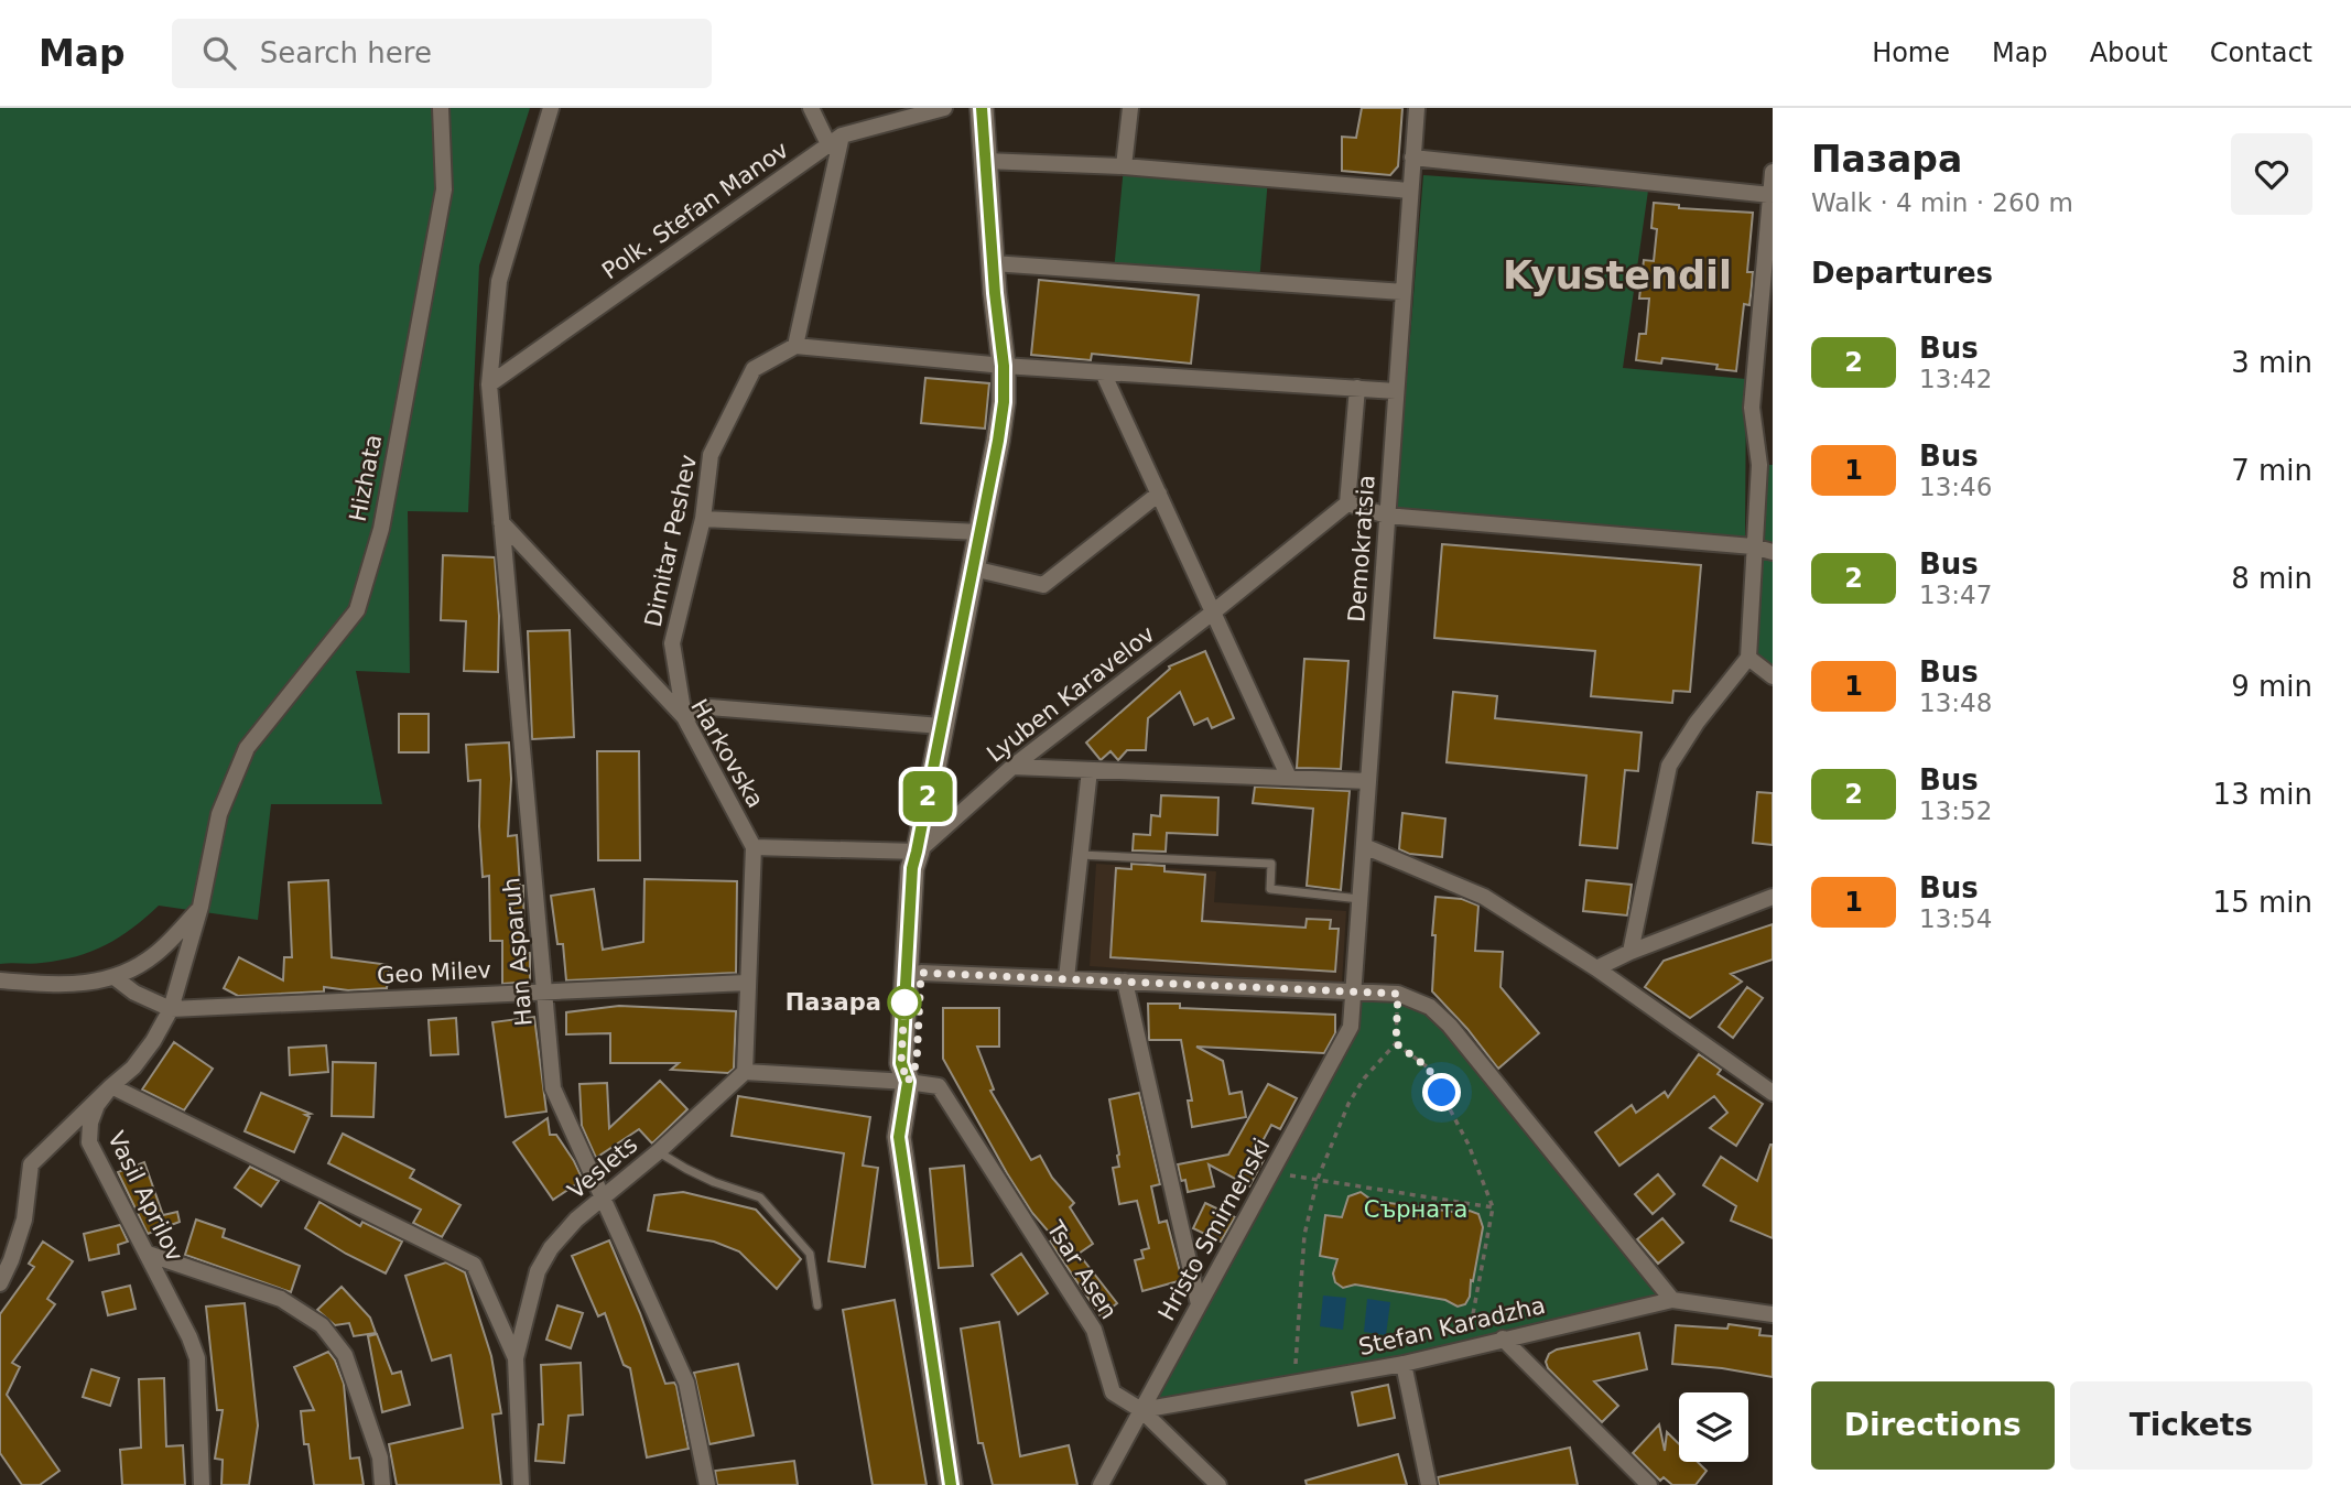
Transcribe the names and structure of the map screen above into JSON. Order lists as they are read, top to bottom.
{
  "streets": {
    "street": [
      "Polk. Stefan Manov",
      "Hizhata",
      "Dimitar Peshev",
      "Demokratsia",
      "Lyuben Karavelov",
      "Harkovska",
      "Han Asparuh",
      "Geo Milev",
      "Veslets",
      "Vasil Aprilov",
      "Hristo Smirnenski",
      "Tsar Asen",
      "Stefan Karadzha"
    ]
  },
  "crossings": [
    ["Polk. Stefan Manov", "Han Asparuh"],
    ["Hizhata", "Vasil Aprilov"],
    ["Dimitar Peshev", "Harkovska"],
    ["Demokratsia", "Hristo Smirnenski"],
    ["Harkovska", "Han Asparuh"],
    ["Han Asparuh", "Geo Milev"],
    ["Han Asparuh", "Veslets"],
    ["Geo Milev", "Vasil Aprilov"],
    ["Hristo Smirnenski", "Tsar Asen"],
    ["Hristo Smirnenski", "Stefan Karadzha"],
    ["Tsar Asen", "Stefan Karadzha"]
  ],
  "districts": ["Kyustendil"],
  "parks": ["Сърната"],
  "places": ["Пазара"],
  "lines": ["bus line 2"],
  "page": {
    "header": "Map",
    "search": "Search here",
    "nav": [
      "Home",
      "Map",
      "About",
      "Contact"
    ],
    "on_map": "2",
    "heading": [
      ["Пазара", "Walk · 4 min · 260 m"],
      "Departures"
    ],
    "list": [
      {
        "mark": "2",
        "name": "Bus",
        "note": "13:42",
        "value": "3 min"
      },
      {
        "mark": "1",
        "name": "Bus",
        "note": "13:46",
        "value": "7 min"
      },
      {
        "mark": "2",
        "name": "Bus",
        "note": "13:47",
        "value": "8 min"
      },
      {
        "mark": "1",
        "name": "Bus",
        "note": "13:48",
        "value": "9 min"
      },
      {
        "mark": "2",
        "name": "Bus",
        "note": "13:52",
        "value": "13 min"
      },
      {
        "mark": "1",
        "name": "Bus",
        "note": "13:54",
        "value": "15 min"
      }
    ],
    "buttons": ["Directions", "Tickets"]
  }
}
